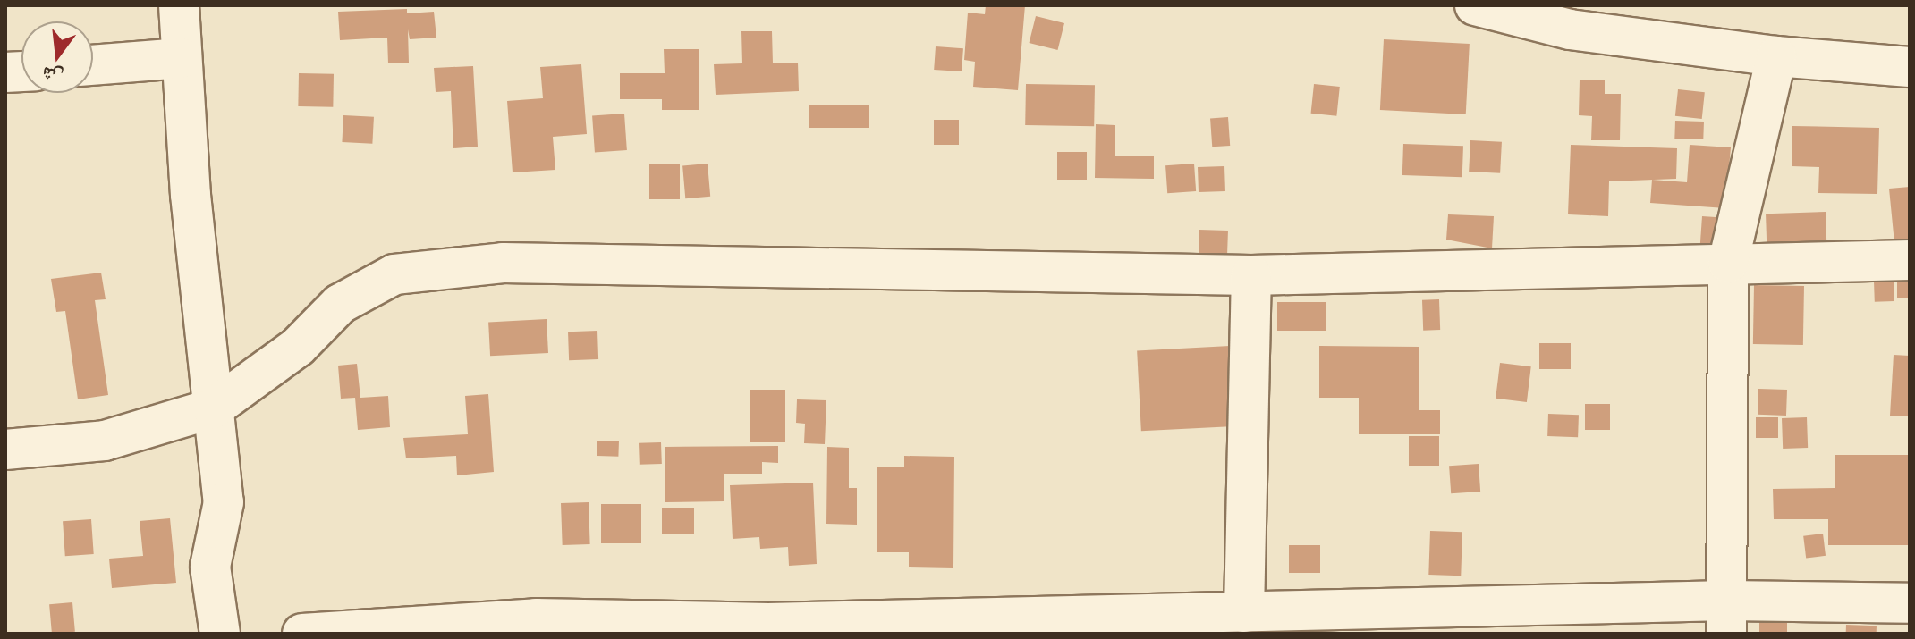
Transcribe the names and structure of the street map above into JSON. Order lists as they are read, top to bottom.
{
  "north": "bottom"
}
